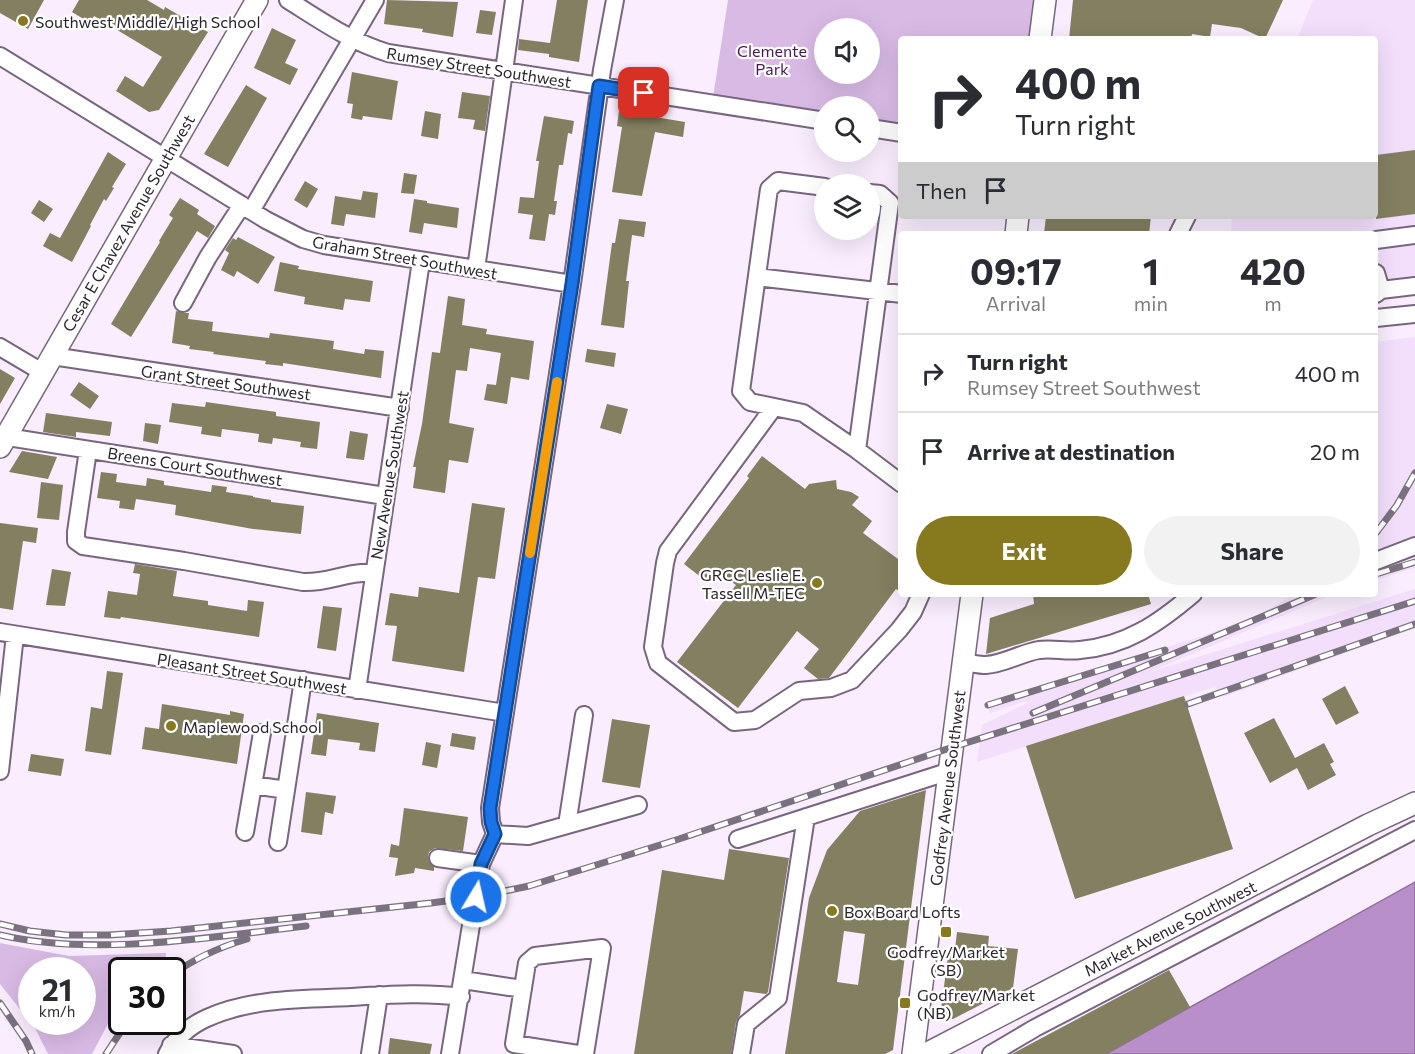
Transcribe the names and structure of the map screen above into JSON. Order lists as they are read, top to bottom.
{
  "streets": {
    "main road": ["Cesar E Chavez Avenue Southwest", "Godfrey Avenue Southwest", "Market Avenue Southwest"],
    "street": [
      "Rumsey Street Southwest",
      "Graham Street Southwest",
      "Grant Street Southwest",
      "Breens Court Southwest",
      "New Avenue Southwest",
      "Pleasant Street Southwest"
    ]
  },
  "crossings": [
    ["Cesar E Chavez Avenue Southwest", "Graham Street Southwest"],
    ["Cesar E Chavez Avenue Southwest", "Grant Street Southwest"],
    ["Cesar E Chavez Avenue Southwest", "Breens Court Southwest"],
    ["Graham Street Southwest", "New Avenue Southwest"],
    ["Grant Street Southwest", "New Avenue Southwest"],
    ["Breens Court Southwest", "New Avenue Southwest"],
    ["New Avenue Southwest", "Pleasant Street Southwest"]
  ],
  "parks": ["Clemente Park"],
  "places": {
    "other": [
      "Southwest Middle/High School",
      "GRCC Leslie E. Tassell M-TEC",
      "Maplewood School",
      "Box Board Lofts"
    ],
    "transit": ["Godfrey/Market (SB)", "Godfrey/Market (NB)"]
  },
  "page": {
    "turn": ["400 m", "Turn right"],
    "then": "Then",
    "eta": [
      "09:17",
      "Arrival",
      "1",
      "min",
      "420",
      "m"
    ],
    "list": [
      {
        "name": "Turn right",
        "note": "Rumsey Street Southwest",
        "value": "400 m"
      },
      {
        "name": "Arrive at destination",
        "value": "20 m"
      }
    ],
    "buttons": ["Exit", "Share"],
    "speed": "21 km/h",
    "limit": "30"
  }
}
